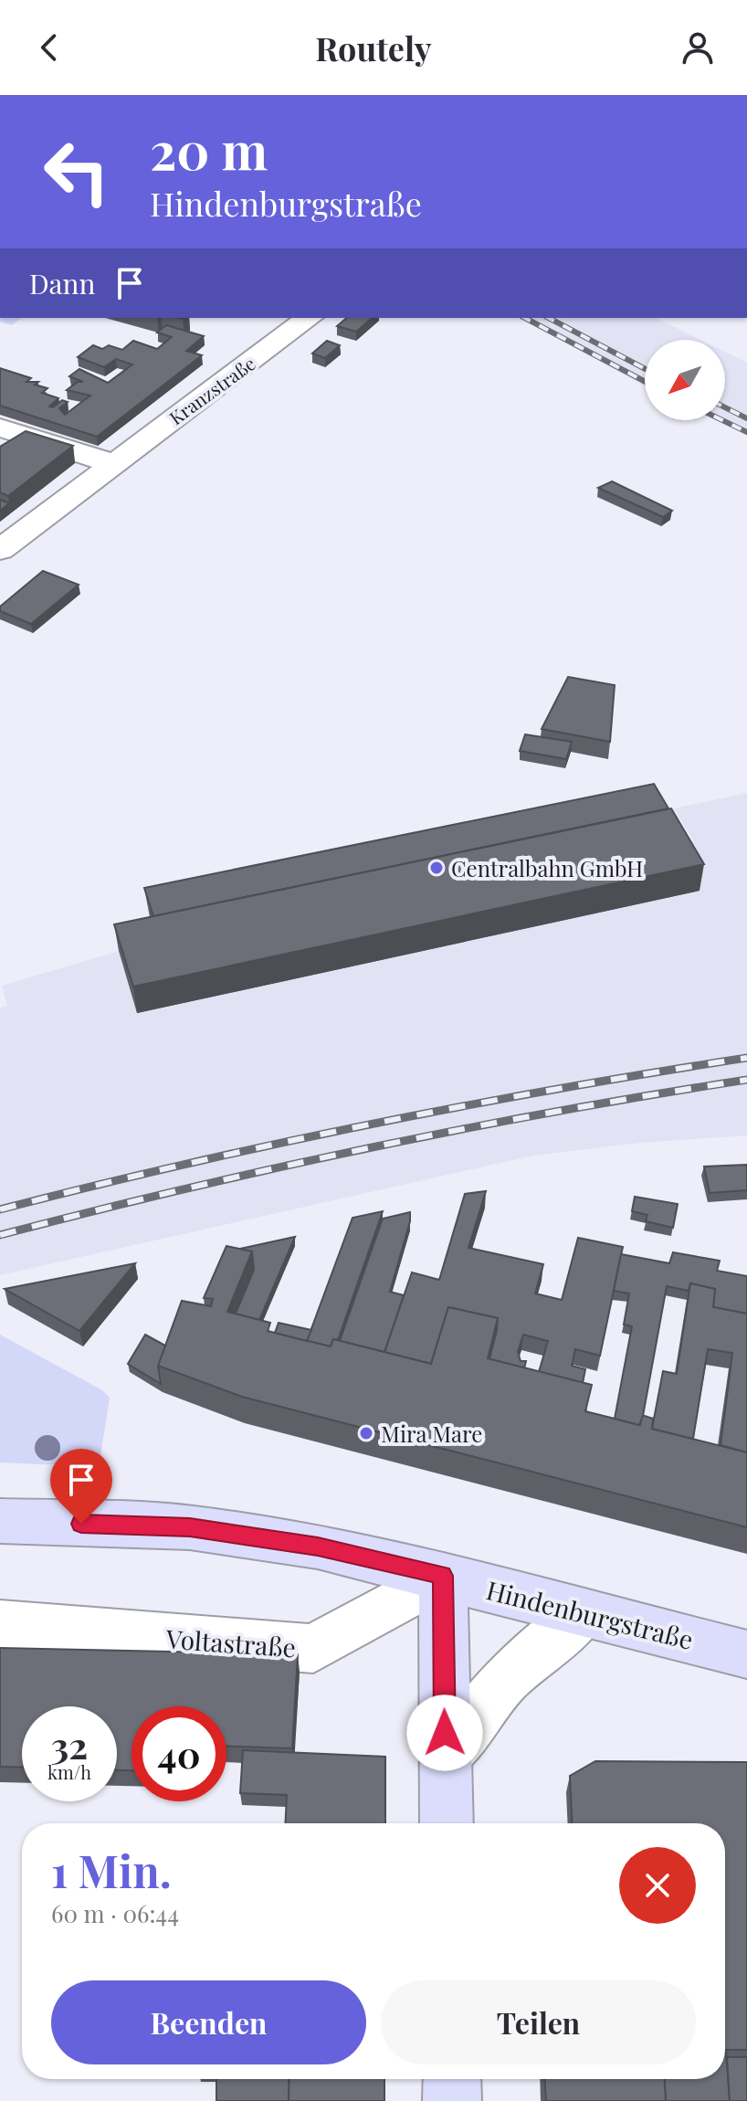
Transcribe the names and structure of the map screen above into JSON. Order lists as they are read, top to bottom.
{
  "streets": {
    "main road": ["Hindenburgstraße"],
    "street": ["Kranzstraße", "Voltastraße"]
  },
  "crossings": [
    ["Hindenburgstraße", "Voltastraße"]
  ],
  "places": ["Centralbahn GmbH", "Mira Mare"],
  "north": "bottom left",
  "page": {
    "header": "Routely",
    "turn": ["20 m", "Hindenburgstraße"],
    "then": "Dann",
    "speed": "32 km/h",
    "limit": "40",
    "heading": ["1 Min.", "60 m · 06:44"],
    "buttons": ["Beenden", "Teilen"]
  }
}
